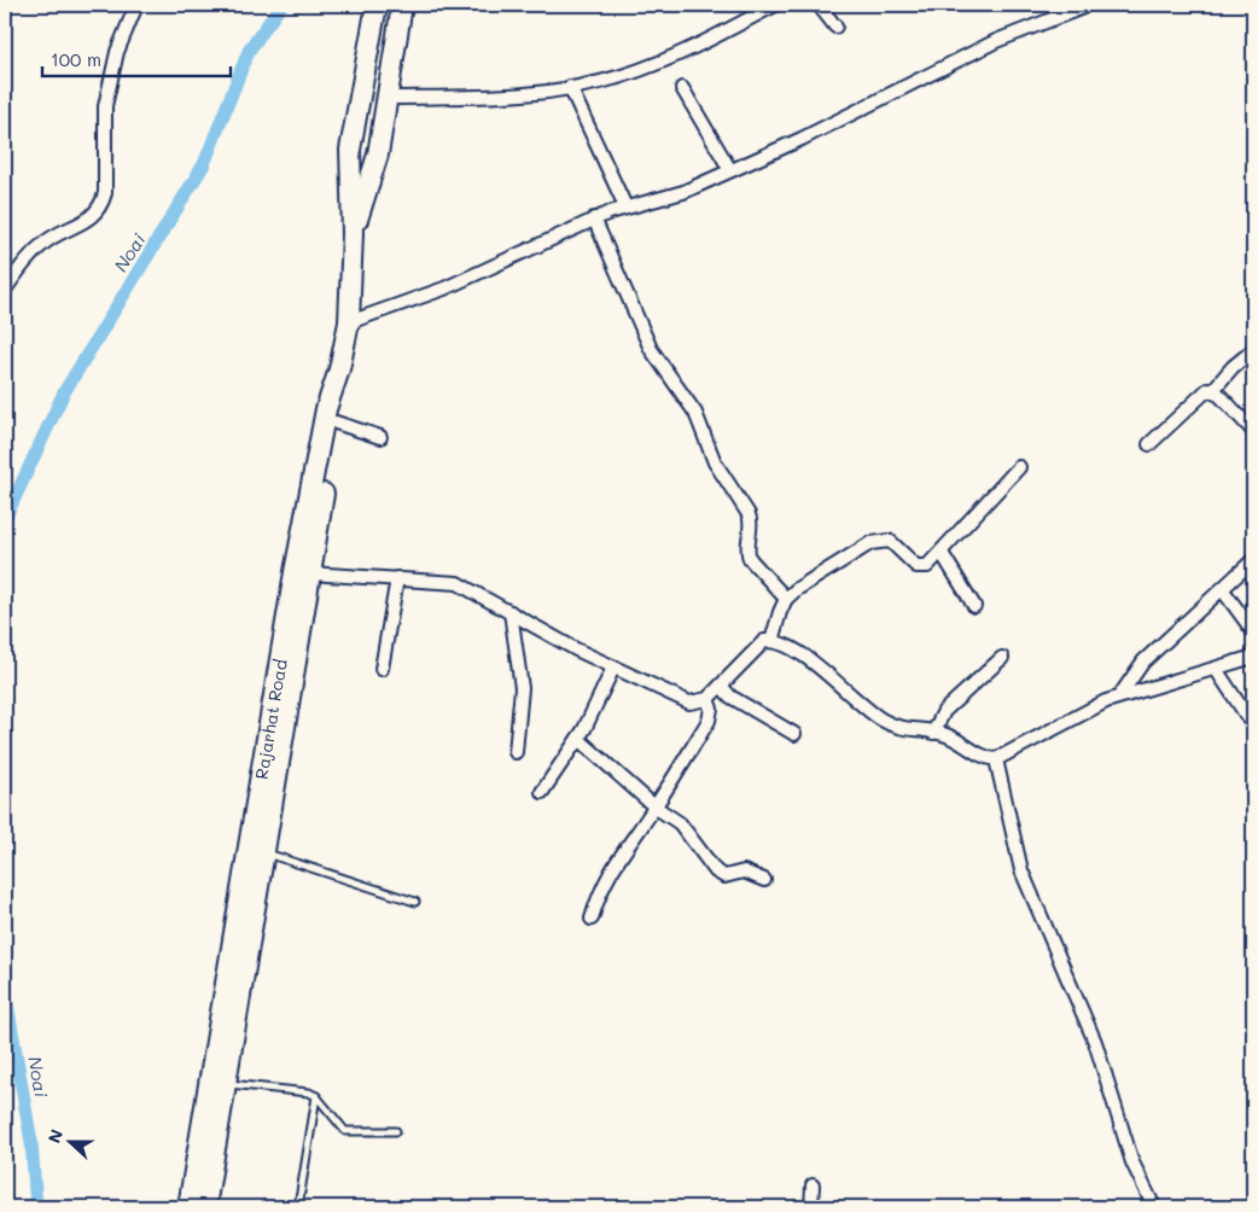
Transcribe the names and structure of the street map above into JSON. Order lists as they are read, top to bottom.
{
  "streets": {
    "main road": ["Rajarhat Road"]
  },
  "water": ["Noai"],
  "scale_bar": "100 m",
  "north": "left"
}
